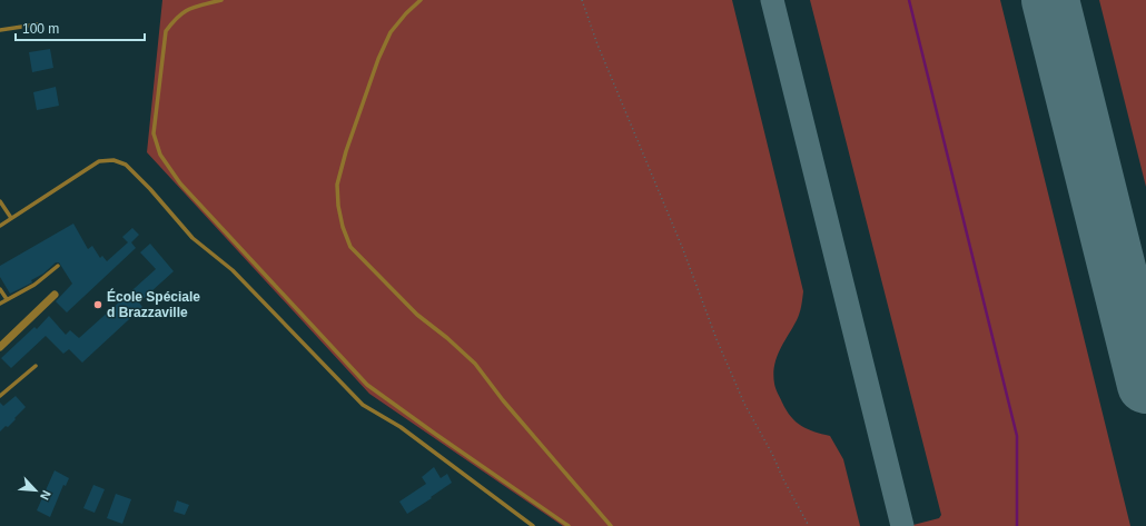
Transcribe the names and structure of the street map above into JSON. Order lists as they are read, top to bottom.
{
  "places": ["École Spéciale d Brazzaville"],
  "scale_bar": "100 m",
  "north": "bottom right"
}
